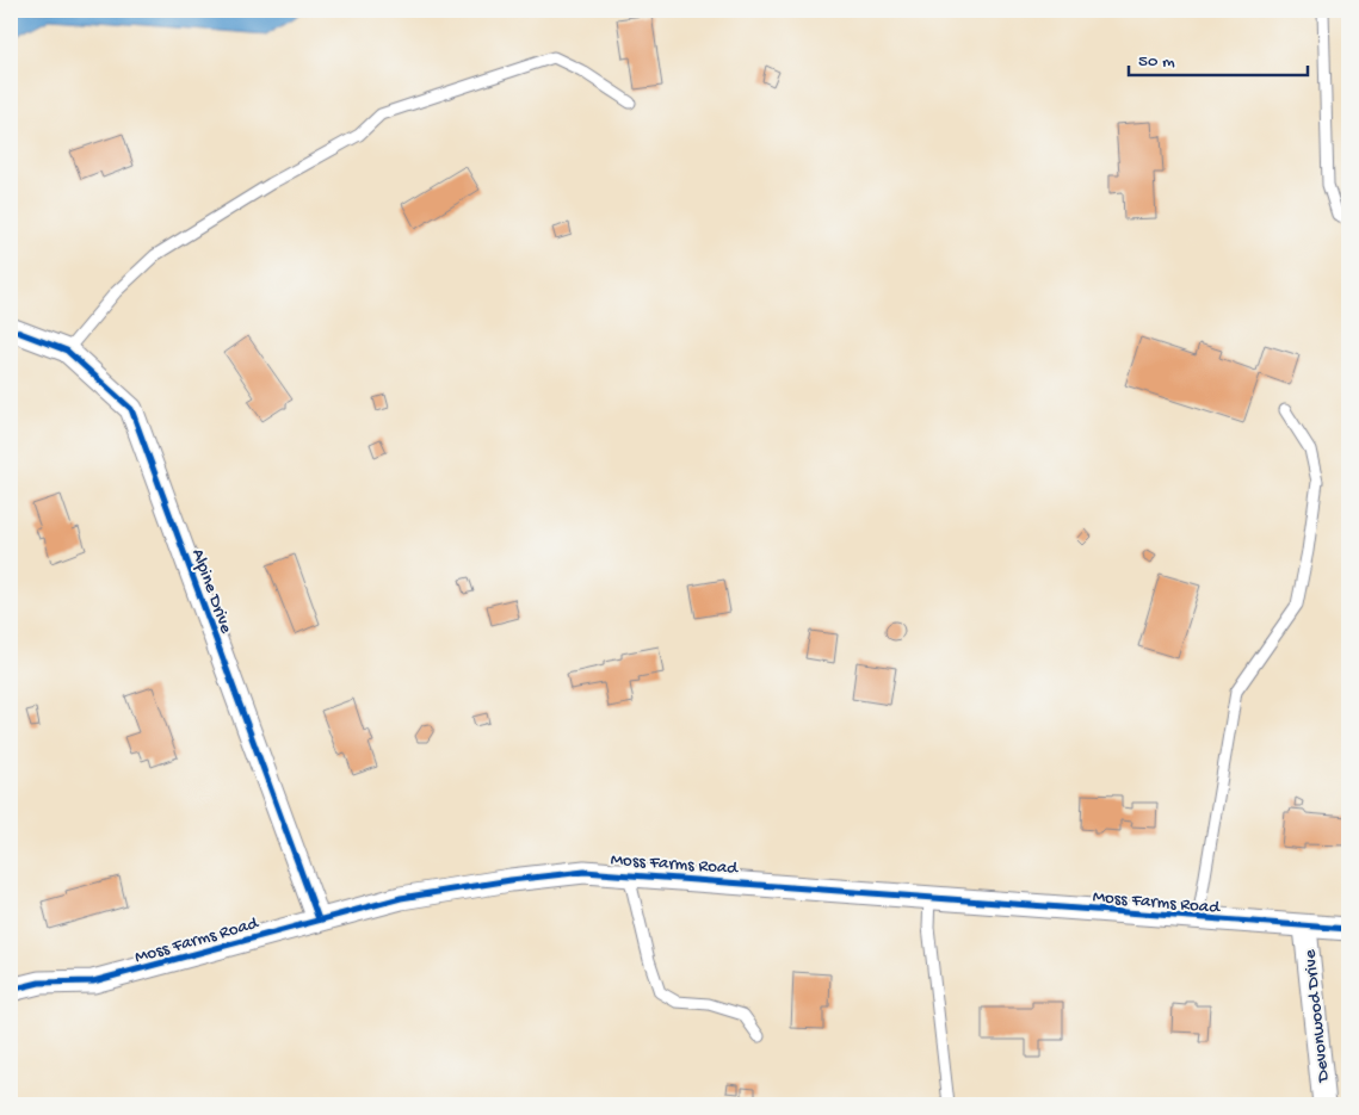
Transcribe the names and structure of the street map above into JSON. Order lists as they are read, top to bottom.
{
  "streets": {
    "street": ["Alpine Drive", "Moss Farms Road", "Devonwood Drive"]
  },
  "crossings": [
    ["Alpine Drive", "Moss Farms Road"],
    ["Moss Farms Road", "Devonwood Drive"]
  ],
  "scale_bar": "50 m"
}
